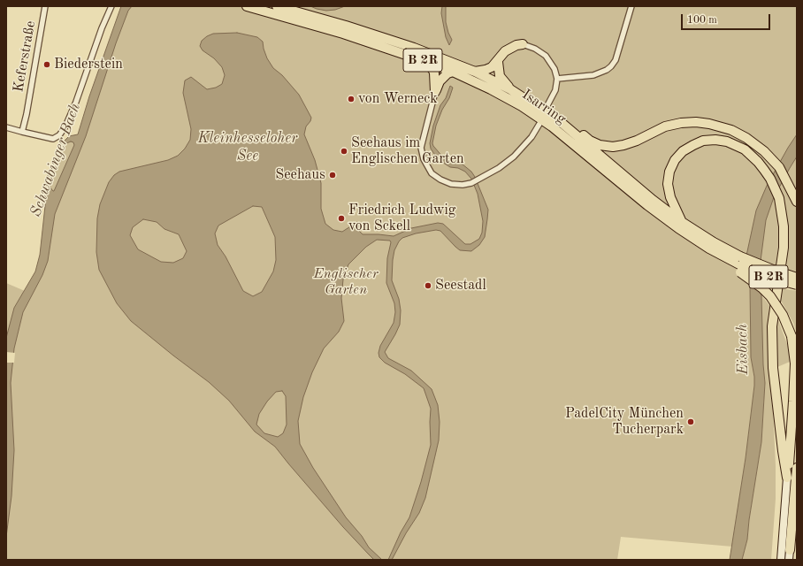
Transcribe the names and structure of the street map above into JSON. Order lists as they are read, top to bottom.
{
  "streets": {
    "highway": ["B 2R", "Isarring"],
    "street": ["Keferstraße"]
  },
  "water": ["Kleinhesseloher See", "Schwabinger Bach", "Eisbach"],
  "parks": ["Englischer Garten"],
  "places": [
    "Biederstein",
    "von Werneck",
    "Seehaus im Englischen Garten",
    "Seehaus",
    "Friedrich Ludwig von Sckell",
    "Seestadl",
    "PadelCity München Tucherpark"
  ],
  "scale_bar": "100 m"
}
